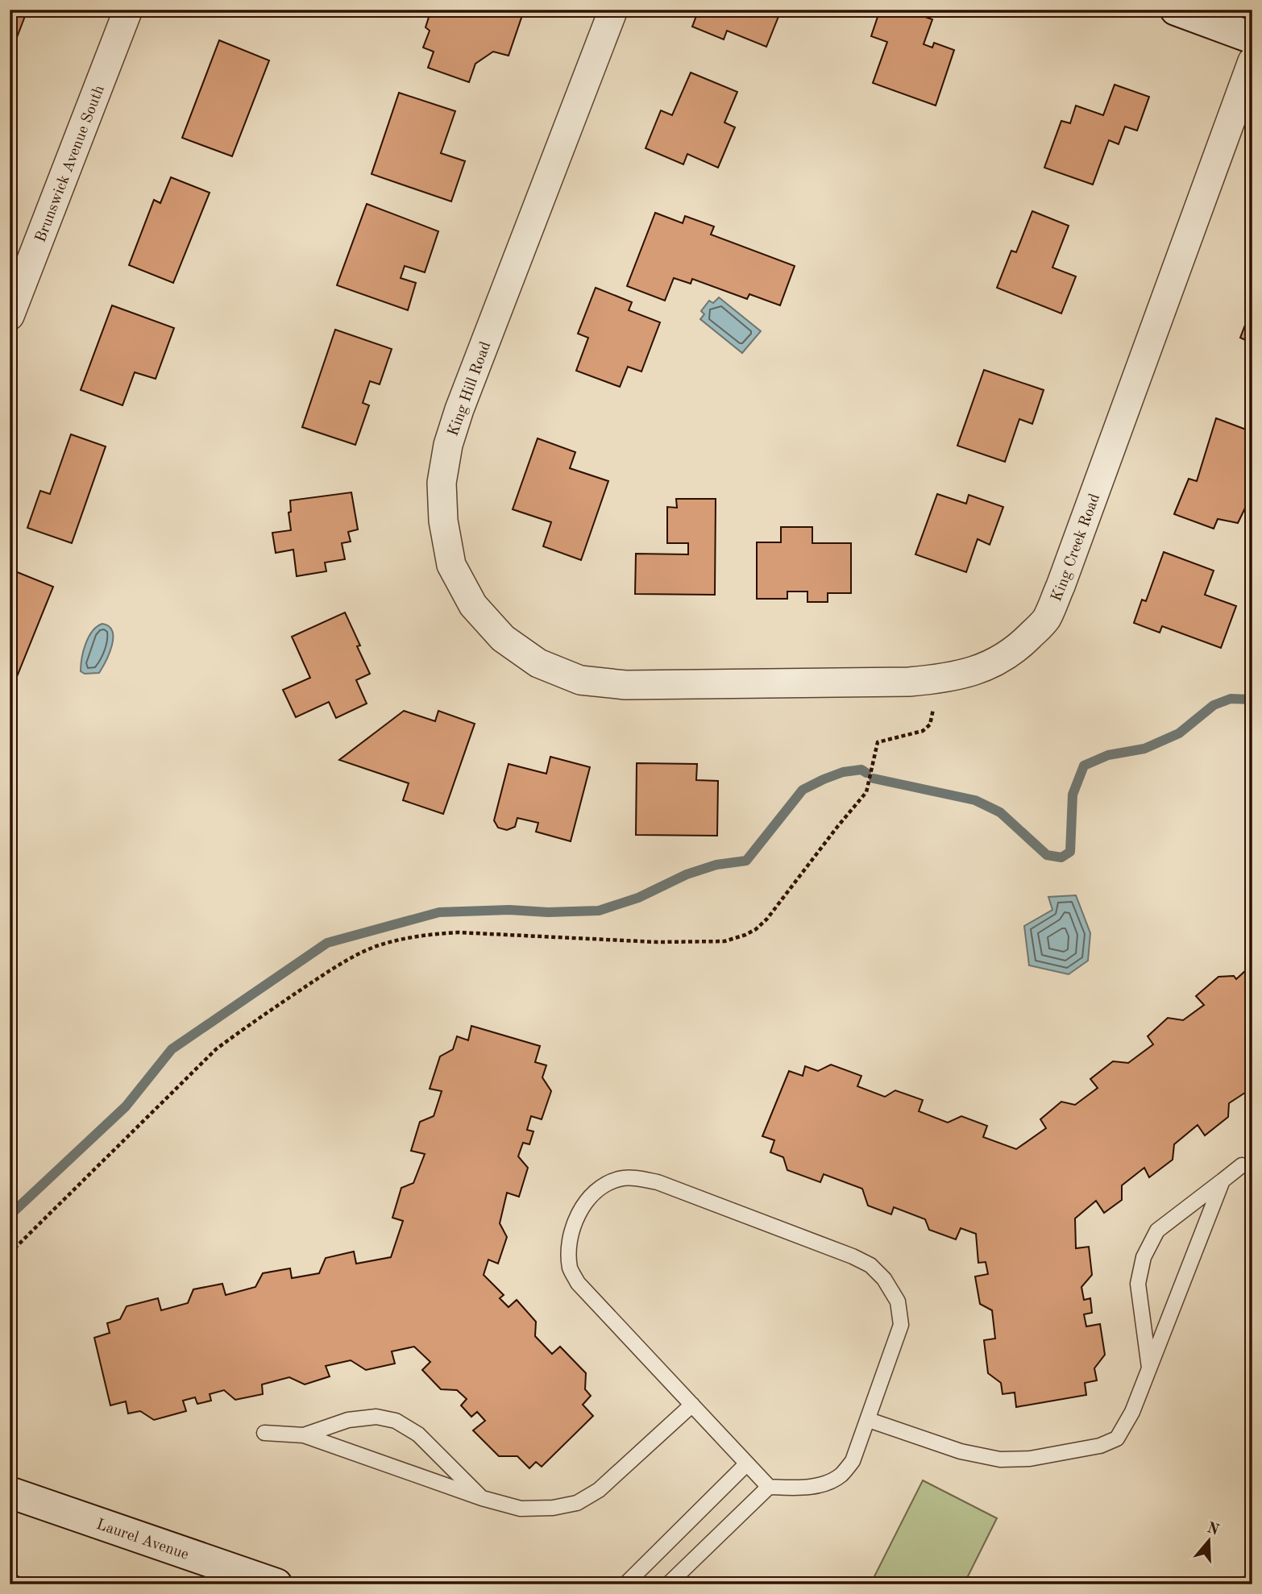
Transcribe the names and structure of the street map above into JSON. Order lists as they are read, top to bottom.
{
  "streets": {
    "street": [
      "Brunswick Avenue South",
      "King Hill Road",
      "King Creek Road",
      "Laurel Avenue"
    ]
  },
  "crossings": [
    ["King Hill Road", "King Creek Road"]
  ],
  "north": "top"
}
